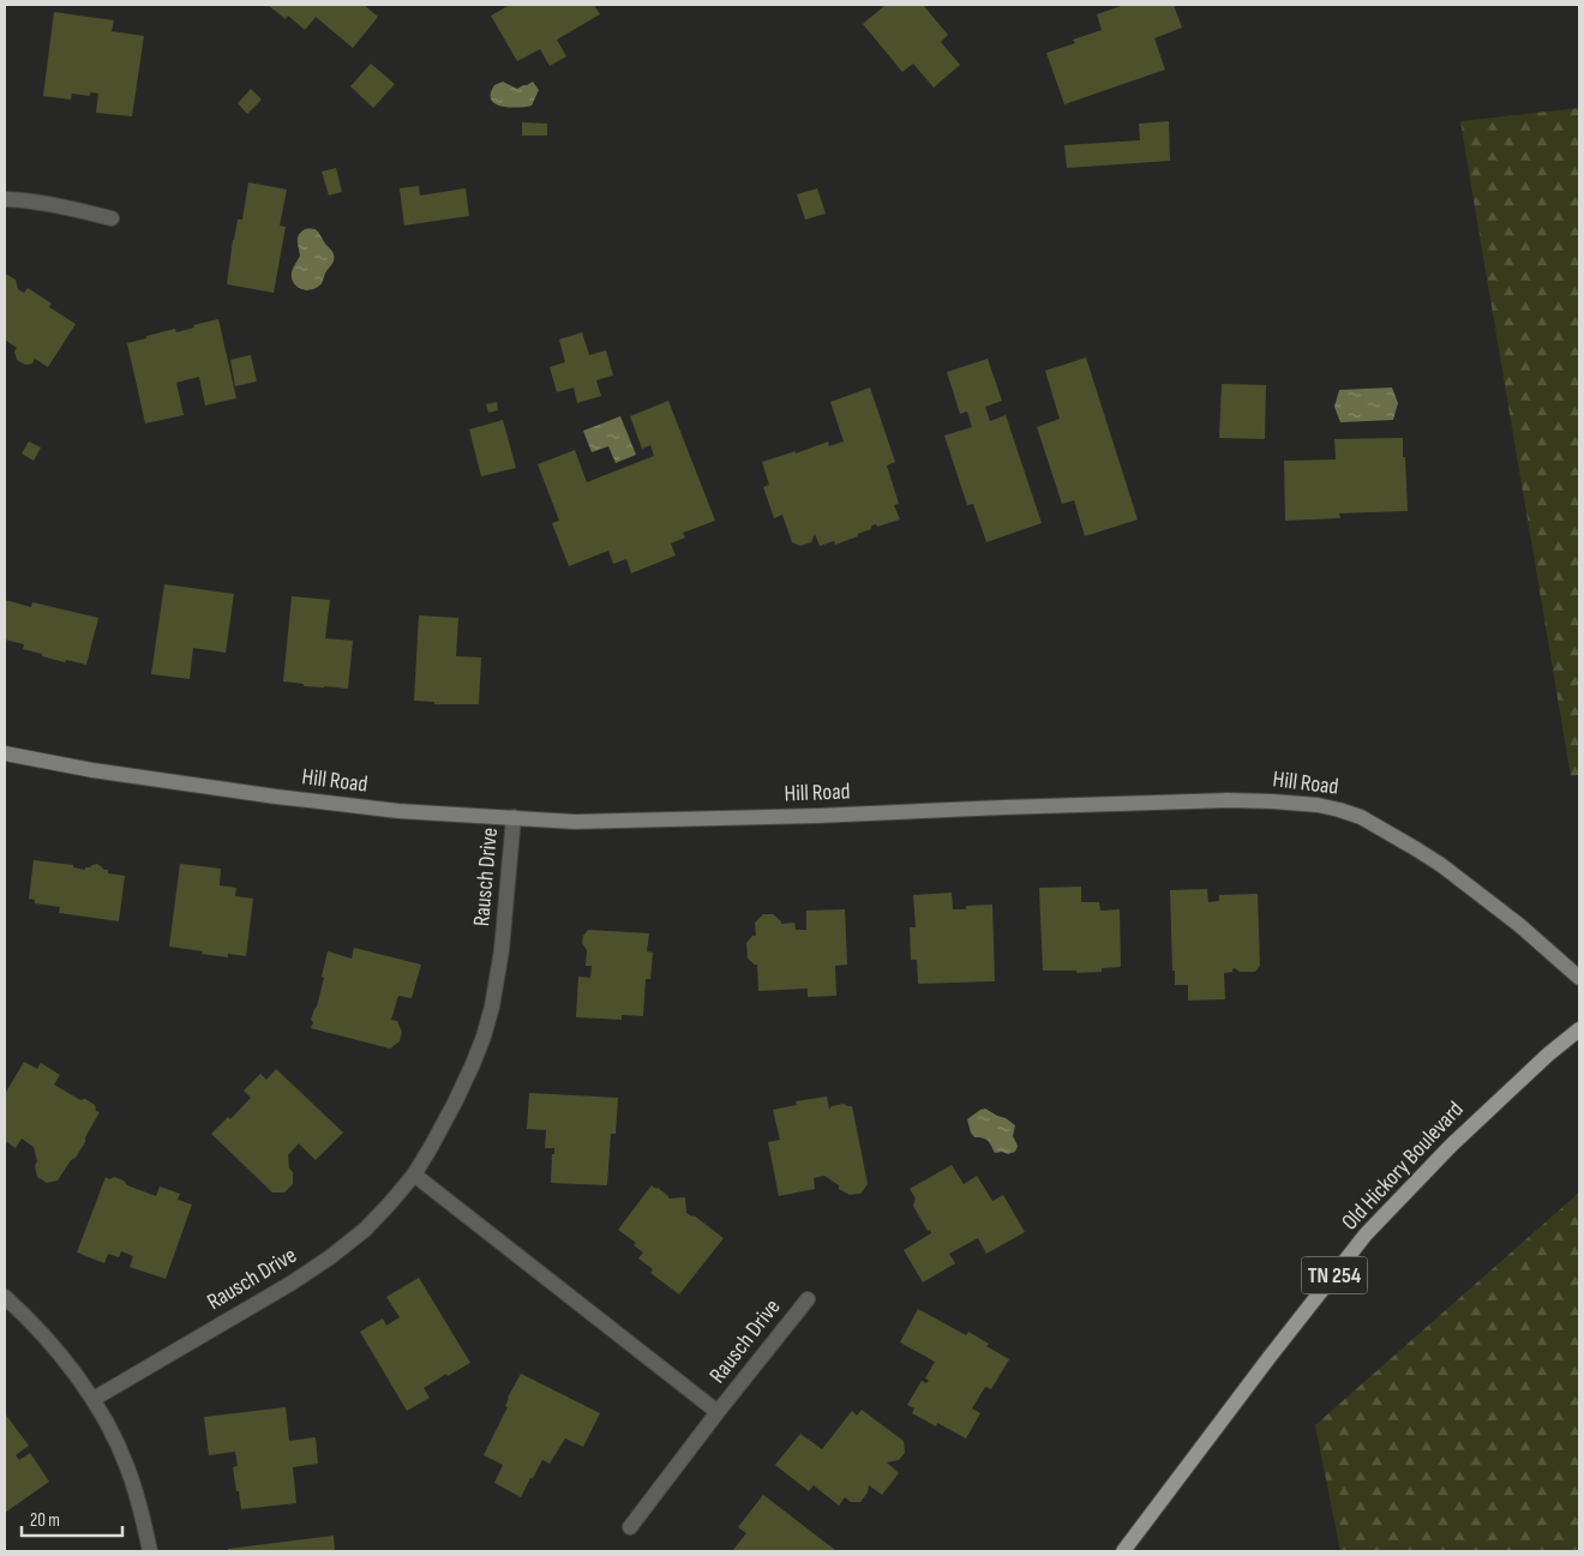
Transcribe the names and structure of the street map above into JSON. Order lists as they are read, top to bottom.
{
  "streets": {
    "main road": ["Old Hickory Boulevard", "TN 254"],
    "street": ["Hill Road", "Rausch Drive"]
  },
  "crossings": [
    ["Hill Road", "Rausch Drive"]
  ],
  "scale_bar": "20 m"
}
